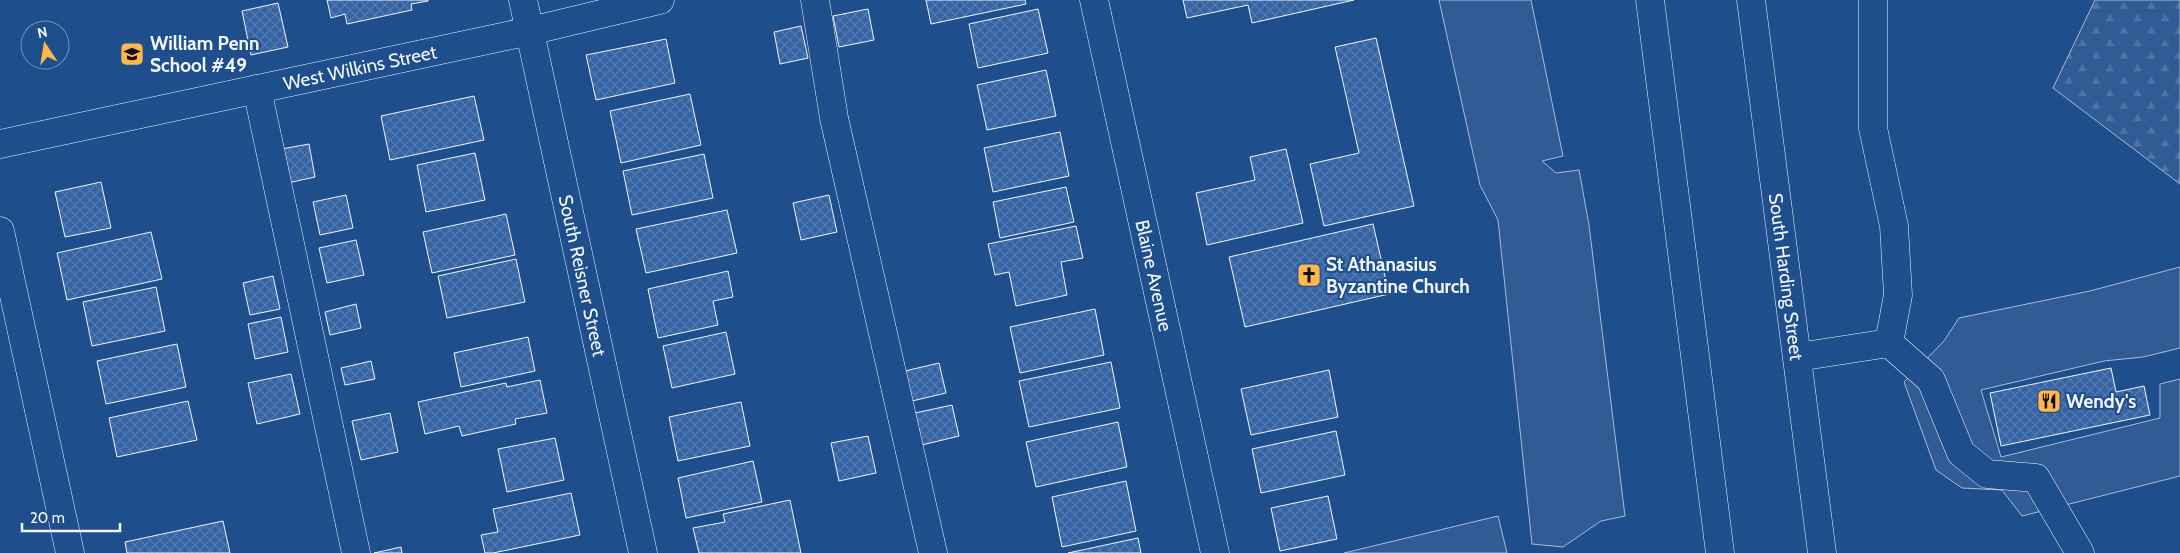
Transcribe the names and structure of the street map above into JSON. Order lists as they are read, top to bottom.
{
  "streets": {
    "street": [
      "West Wilkins Street",
      "Blaine Avenue",
      "South Harding Street",
      "South Reisner Street"
    ]
  },
  "crossings": [
    ["West Wilkins Street", "South Reisner Street"]
  ],
  "places": {
    "school or university": ["William Penn School #49"],
    "church": ["St Athanasius Byzantine Church"],
    "restaurant": ["Wendy's"]
  },
  "scale_bar": "20 m",
  "north": "top"
}
